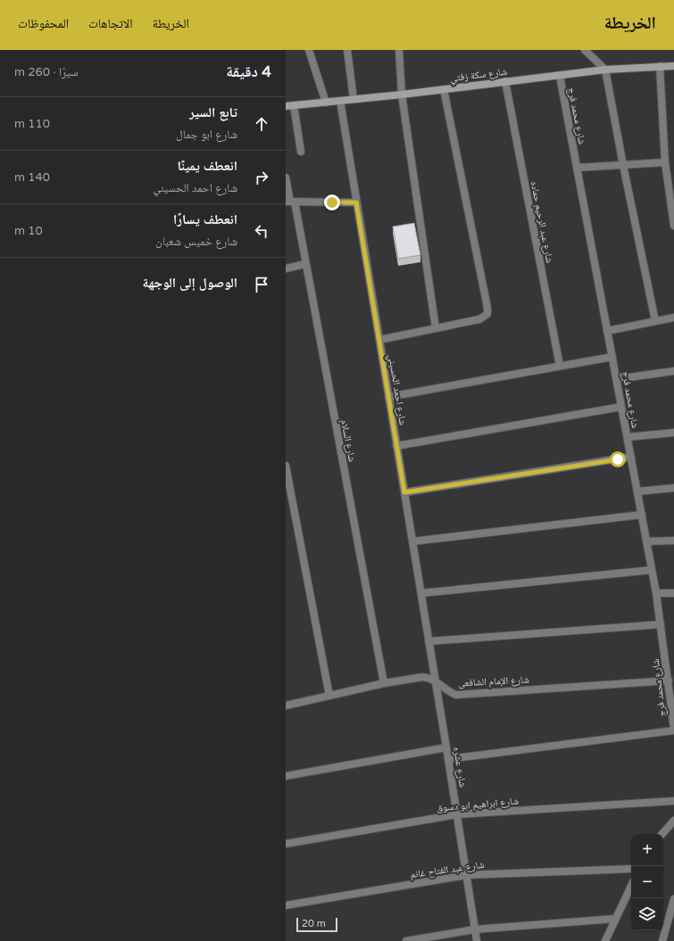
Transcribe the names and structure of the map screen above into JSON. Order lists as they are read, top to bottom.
{
  "streets": {
    "main road": ["شارع سكة زفتي"],
    "street": [
      "شارع محمد فرج",
      "شارع عبد الرحيم حماده",
      "شارع احمد الحسيني",
      "شارع السلام",
      "شارع الإمام الشافعى",
      "شارع عشره",
      "شارع ابراهيم ابو دسوق",
      "شارع عبد الفتاح غانم"
    ]
  },
  "crossings": [
    ["شارع سكة زفتي", "شارع محمد فرج"],
    ["شارع سكة زفتي", "شارع عبد الرحيم حماده"],
    ["شارع سكة زفتي", "شارع احمد الحسيني"],
    ["شارع محمد فرج", "شارع الإمام الشافعى"],
    ["شارع احمد الحسيني", "شارع الإمام الشافعى"],
    ["شارع احمد الحسيني", "شارع عشره"],
    ["شارع السلام", "شارع الإمام الشافعى"],
    ["شارع الإمام الشافعى", "شارع عشره"],
    ["شارع عشره", "شارع ابراهيم ابو دسوق"],
    ["شارع عشره", "شارع عبد الفتاح غانم"]
  ],
  "scale_bar": "20 m",
  "page": {
    "header": "الخريطة",
    "nav": ["الخريطة", "الاتجاهات", "المحفوظات"],
    "heading": ["4 دقيقة", "سيرًا · 260 m"],
    "list": [
      ["تابع السير", "شارع ابو جمال", "110 m"],
      ["انعطف يمينًا", "شارع احمد الحسيني", "140 m"],
      ["انعطف يسارًا", "شارع خميس شعبان", "10 m"],
      "الوصول إلى الوجهة"
    ],
    "map_buttons": ["+", "−"],
    "scale": "20 m"
  }
}
